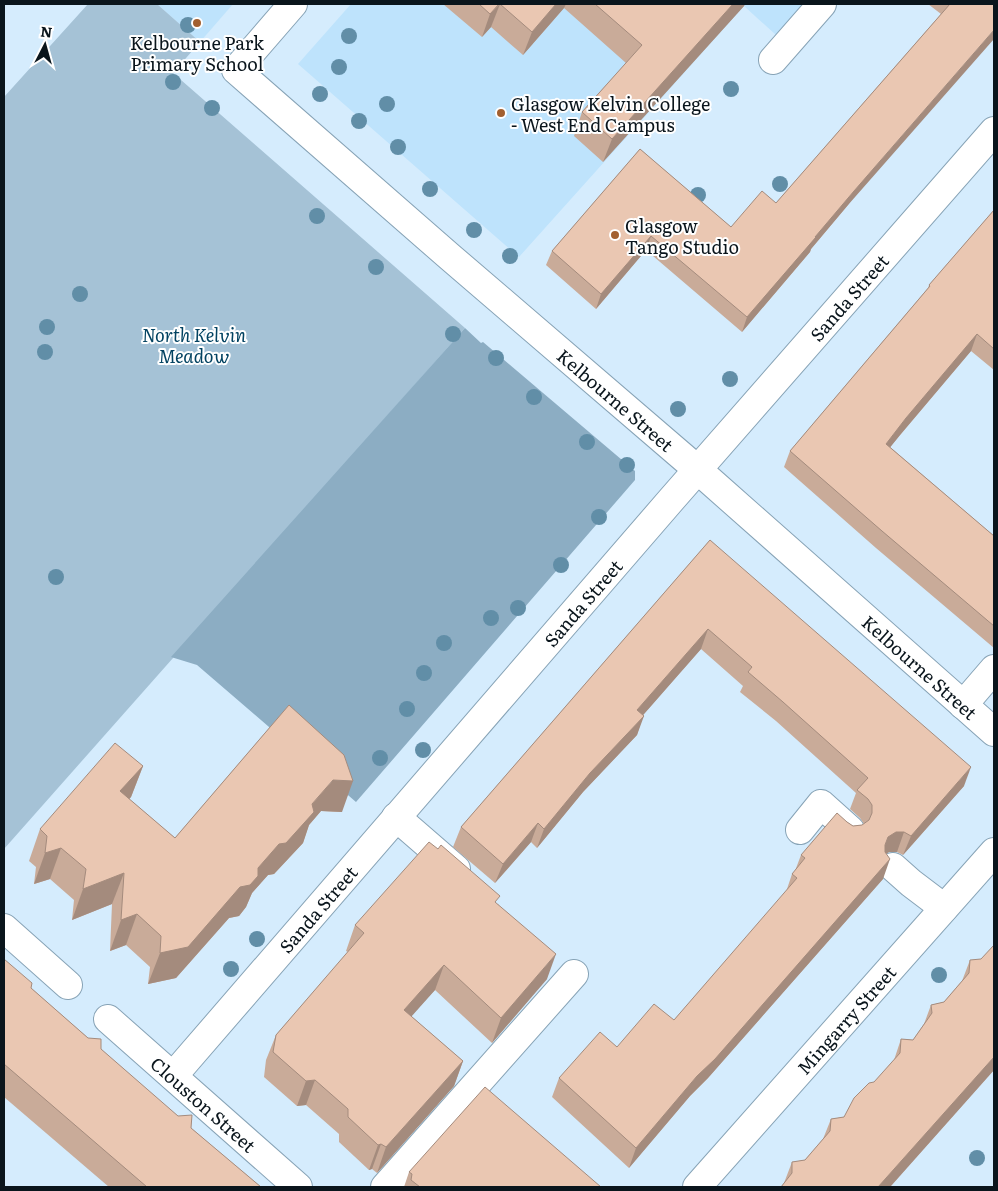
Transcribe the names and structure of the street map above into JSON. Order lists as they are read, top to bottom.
{
  "streets": {
    "street": [
      "Sanda Street",
      "Kelbourne Street",
      "Mingarry Street",
      "Clouston Street"
    ]
  },
  "crossings": [
    ["Sanda Street", "Kelbourne Street"],
    ["Sanda Street", "Clouston Street"]
  ],
  "parks": ["North Kelvin Meadow"],
  "places": ["Kelbourne Park Primary School", "Glasgow Kelvin College - West End Campus", "Glasgow Tango Studio"],
  "north": "top"
}
